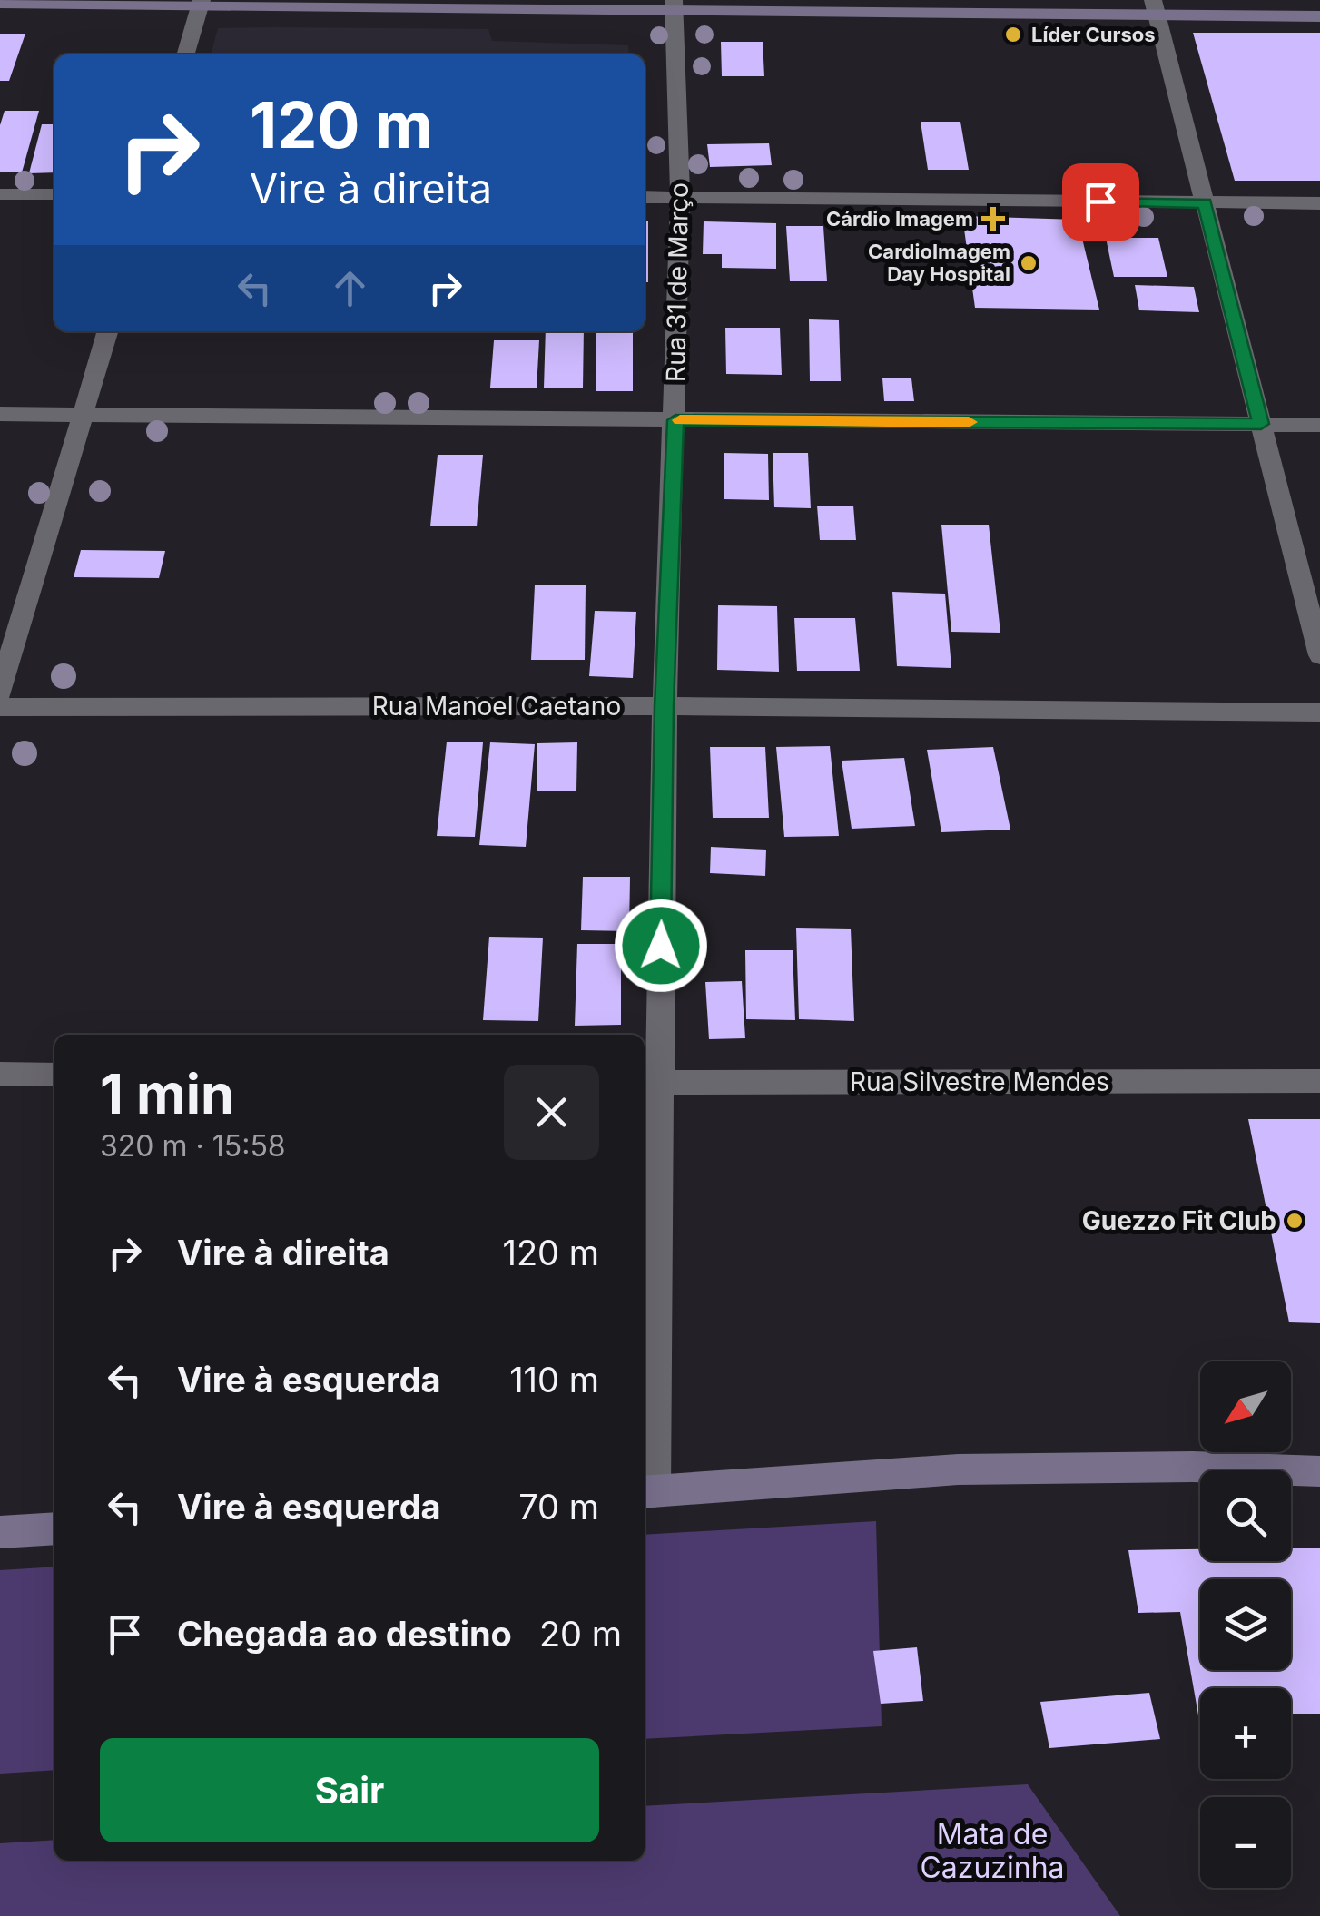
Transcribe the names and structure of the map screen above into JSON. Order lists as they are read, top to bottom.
{
  "streets": {
    "street": ["Rua 31 de Março", "Rua Manoel Caetano", "Rua Silvestre Mendes"]
  },
  "crossings": [
    ["Rua 31 de Março", "Rua Manoel Caetano"],
    ["Rua 31 de Março", "Rua Silvestre Mendes"]
  ],
  "parks": ["Mata de Cazuzinha"],
  "places": {
    "other": ["Líder Cursos", "CardioImagem Day Hospital", "Guezzo Fit Club"],
    "health": ["Cárdio Imagem"]
  },
  "north": "bottom left",
  "page": {
    "turn": ["120 m", "Vire à direita"],
    "heading": ["1 min", "320 m · 15:58"],
    "list": [
      {
        "name": "Vire à direita",
        "value": "120 m"
      },
      {
        "name": "Vire à esquerda",
        "value": "110 m"
      },
      {
        "name": "Vire à esquerda",
        "value": "70 m"
      },
      {
        "name": "Chegada ao destino",
        "value": "20 m"
      }
    ],
    "map_buttons": ["+", "−"],
    "buttons": "Sair"
  }
}
